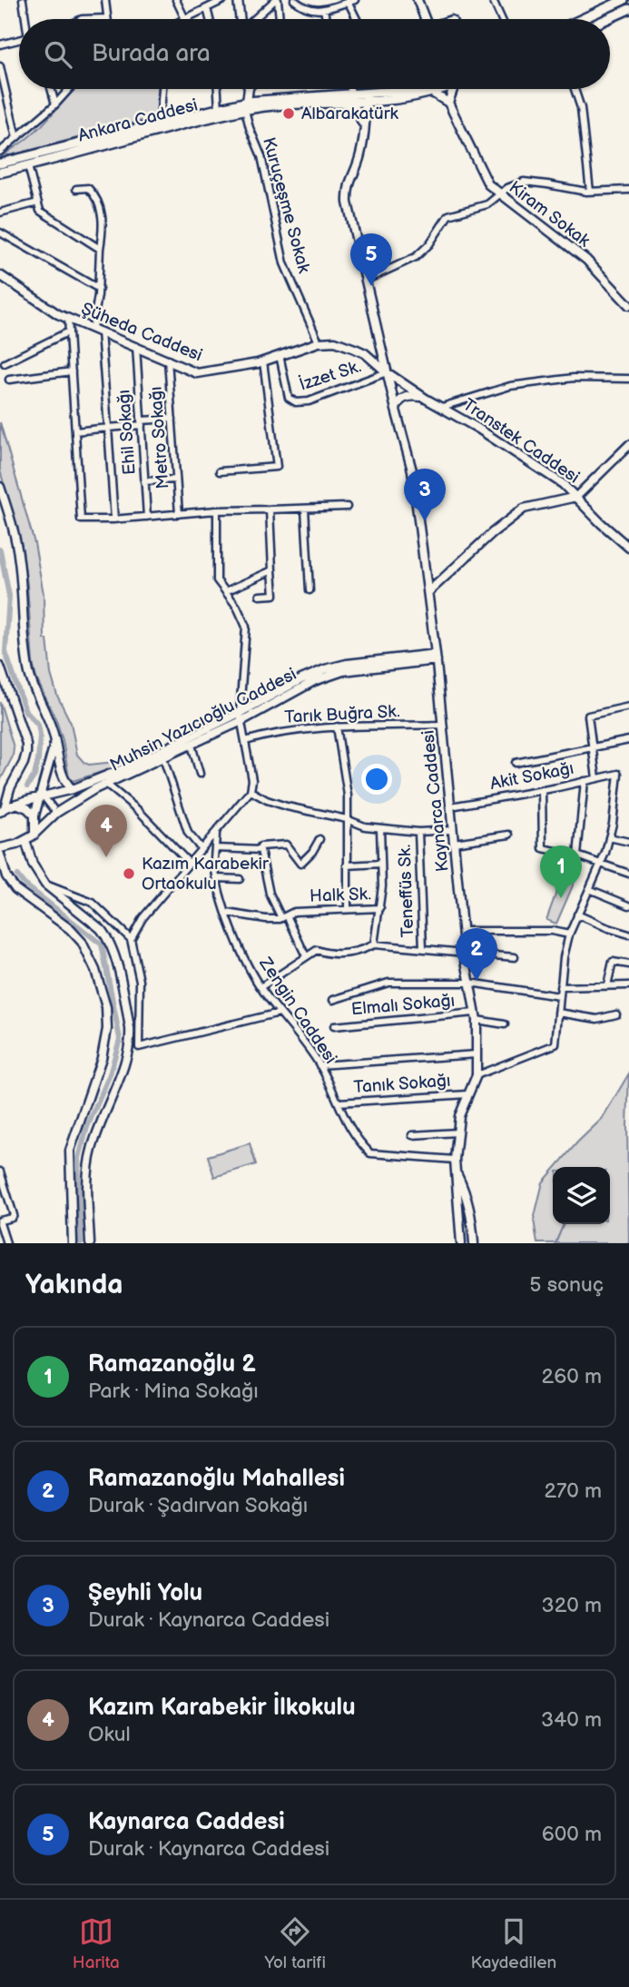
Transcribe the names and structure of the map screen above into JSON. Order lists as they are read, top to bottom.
{
  "streets": {
    "main road": ["Ankara Caddesi"],
    "street": [
      "Kuruçeşme Sokak",
      "Kiram Sokak",
      "Şüheda Caddesi",
      "İzzet Sk.",
      "Ehil Sokağı",
      "Metro Sokağı",
      "Transtek Caddesi",
      "Tarık Buğra Sk.",
      "Muhsin Yazıcıoğlu Caddesi",
      "Akit Sokağı",
      "Kaynarca Caddesi",
      "Teneffüs Sk.",
      "Halk Sk.",
      "Elmalı Sokağı",
      "Zengin Caddesi",
      "Tanık Sokağı"
    ]
  },
  "crossings": [
    ["Ankara Caddesi", "Kuruçeşme Sokak"],
    ["Ankara Caddesi", "Kaynarca Caddesi"],
    ["Kuruçeşme Sokak", "Şüheda Caddesi"],
    ["Şüheda Caddesi", "İzzet Sk."],
    ["Şüheda Caddesi", "Ehil Sokağı"],
    ["Şüheda Caddesi", "Metro Sokağı"],
    ["Şüheda Caddesi", "Transtek Caddesi"],
    ["Şüheda Caddesi", "Kaynarca Caddesi"],
    ["İzzet Sk.", "Transtek Caddesi"],
    ["İzzet Sk.", "Kaynarca Caddesi"],
    ["Transtek Caddesi", "Kaynarca Caddesi"],
    ["Tarık Buğra Sk.", "Kaynarca Caddesi"],
    ["Muhsin Yazıcıoğlu Caddesi", "Kaynarca Caddesi"],
    ["Akit Sokağı", "Kaynarca Caddesi"],
    ["Kaynarca Caddesi", "Elmalı Sokağı"],
    ["Kaynarca Caddesi", "Zengin Caddesi"],
    ["Kaynarca Caddesi", "Tanık Sokağı"],
    ["Halk Sk.", "Zengin Caddesi"],
    ["Zengin Caddesi", "Tanık Sokağı"]
  ],
  "places": ["Albarakatürk", "Kazım Karabekir Ortaokulu"],
  "page": {
    "search": "Burada ara",
    "pins": [
      "5",
      "3",
      "4",
      "1",
      "2"
    ],
    "heading": ["Yakında", "5 sonuç"],
    "list": [
      {
        "mark": "1",
        "name": "Ramazanoğlu 2",
        "note": "Park · Mina Sokağı",
        "value": "260 m"
      },
      {
        "mark": "2",
        "name": "Ramazanoğlu Mahallesi",
        "note": "Durak · Şadırvan Sokağı",
        "value": "270 m"
      },
      {
        "mark": "3",
        "name": "Şeyhli Yolu",
        "note": "Durak · Kaynarca Caddesi",
        "value": "320 m"
      },
      {
        "mark": "4",
        "name": "Kazım Karabekir İlkokulu",
        "note": "Okul",
        "value": "340 m"
      },
      {
        "mark": "5",
        "name": "Kaynarca Caddesi",
        "note": "Durak · Kaynarca Caddesi",
        "value": "600 m"
      }
    ],
    "nav": ["Harita", "Yol tarifi", "Kaydedilen"]
  }
}
